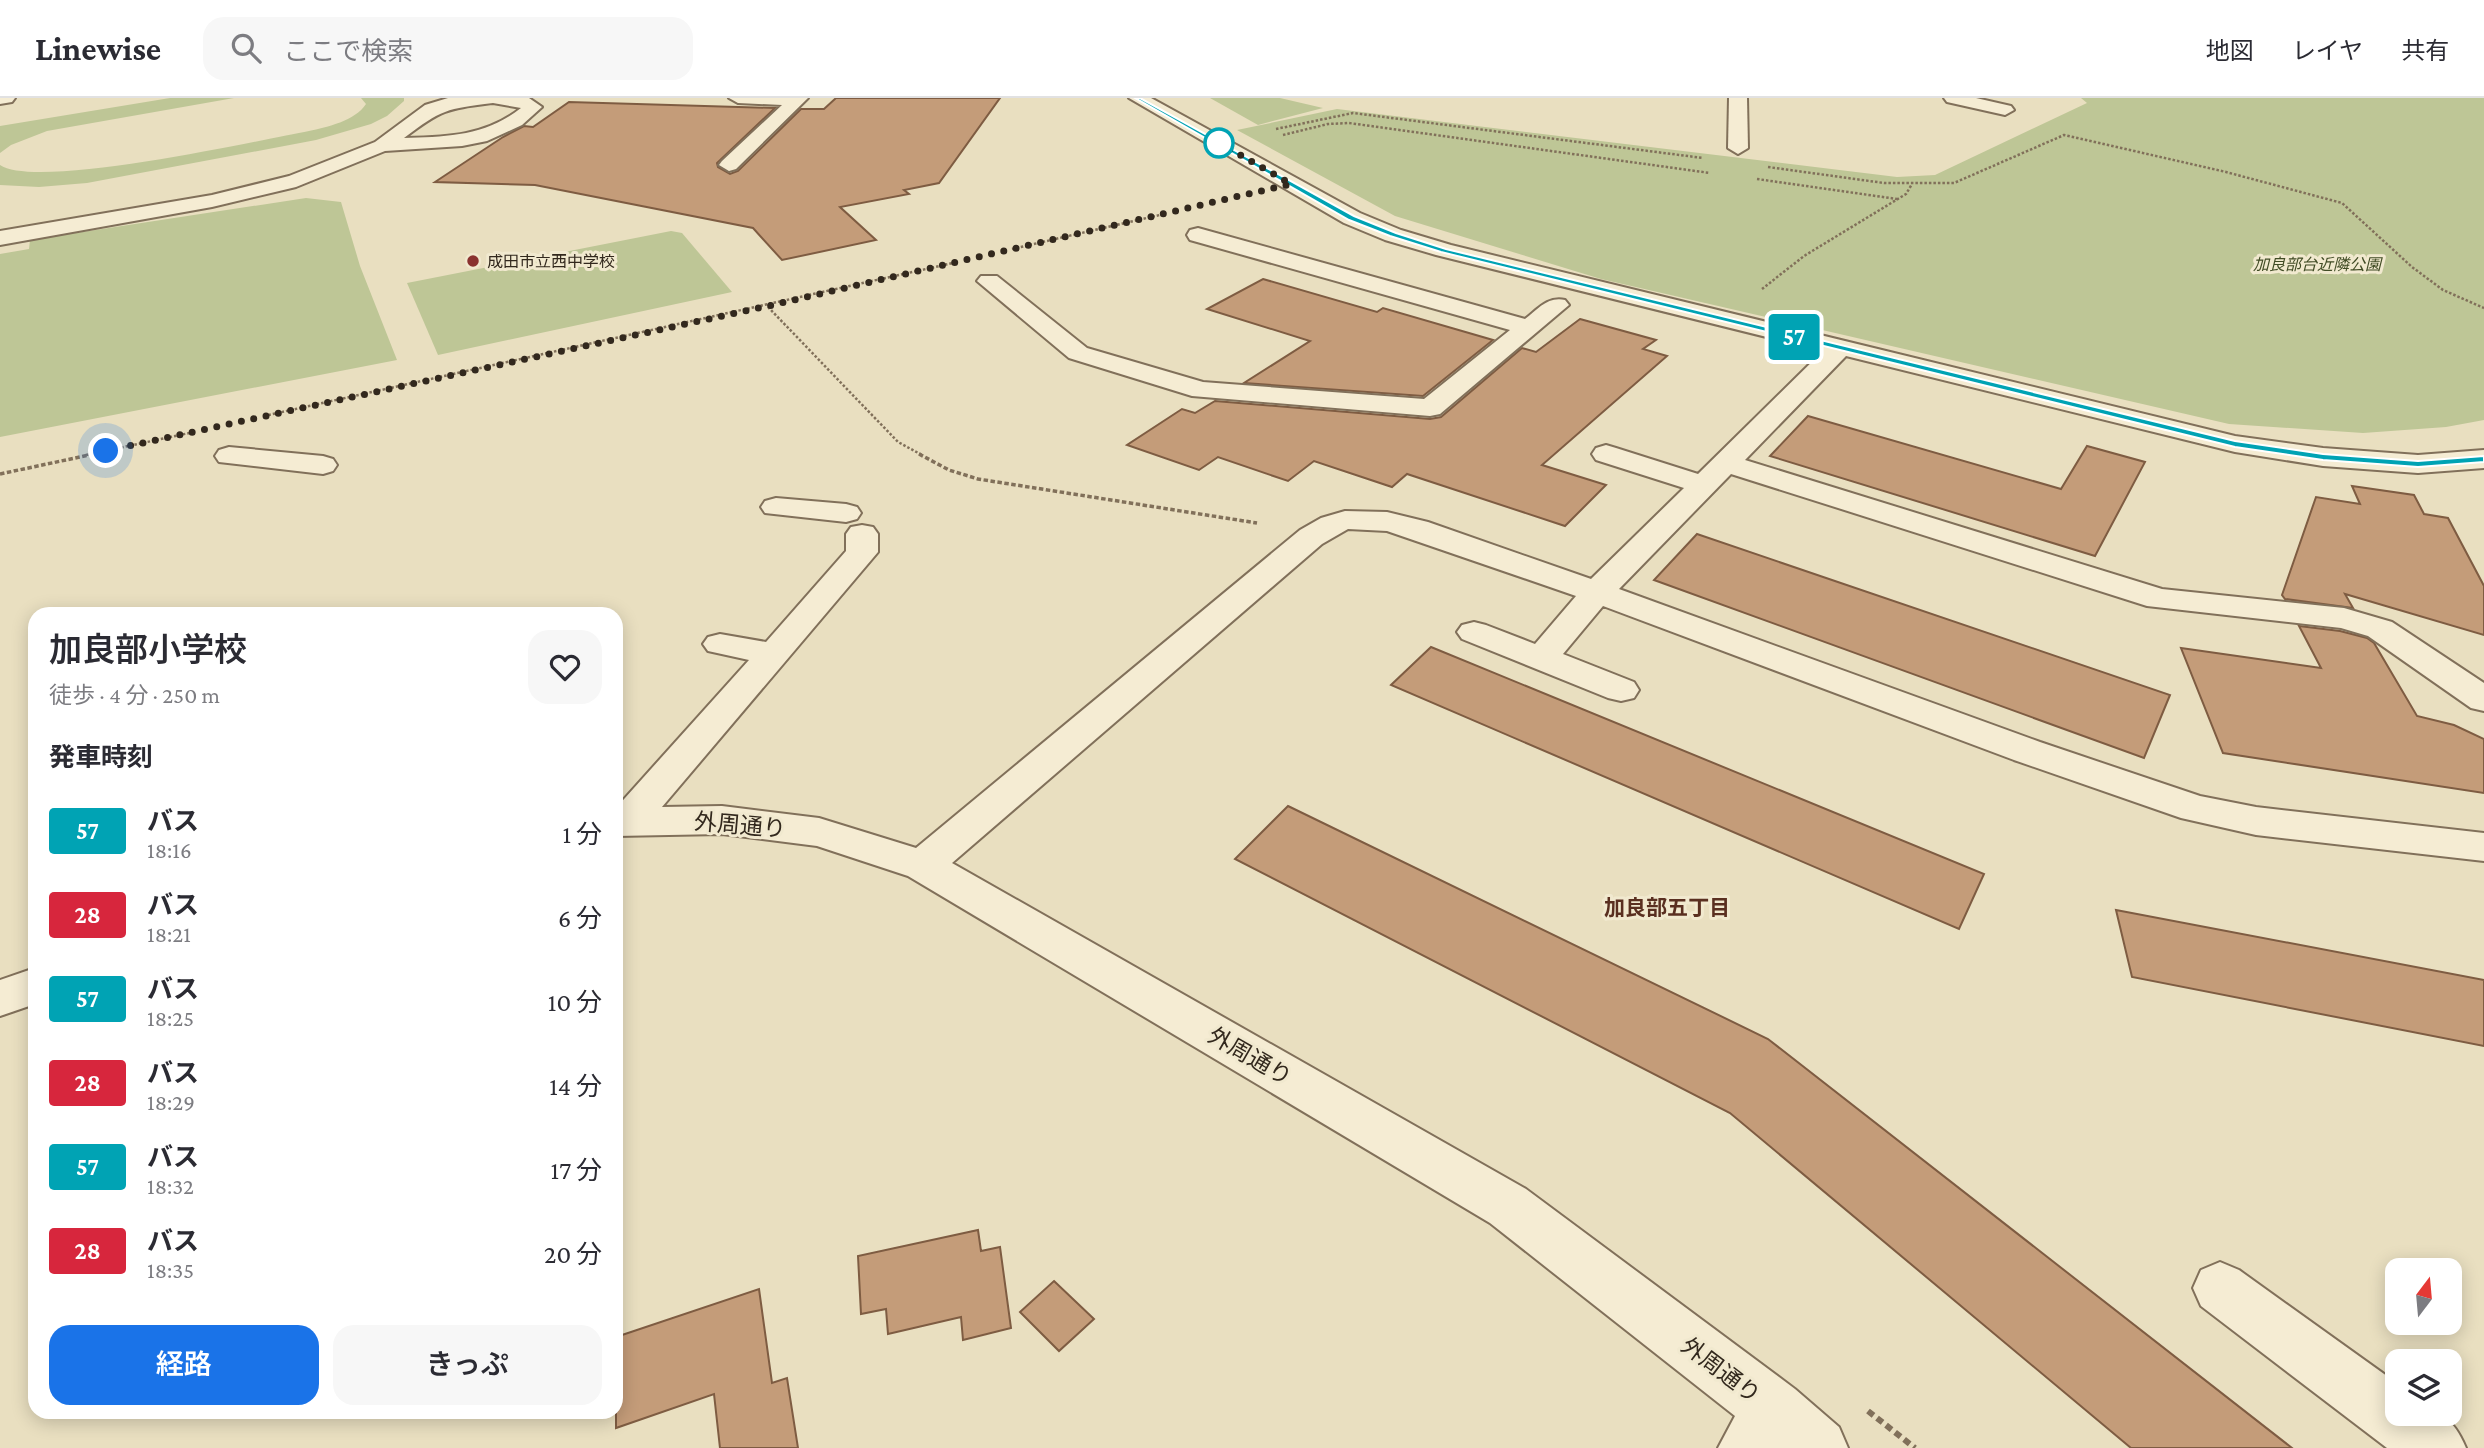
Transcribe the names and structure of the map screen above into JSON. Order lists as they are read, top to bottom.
{
  "streets": {
    "street": ["外周通り"]
  },
  "districts": ["加良部五丁目"],
  "parks": ["加良部台近隣公園"],
  "places": ["成田市立西中学校"],
  "lines": ["bus line 57"],
  "north": "top",
  "page": {
    "header": "Linewise",
    "search": "ここで検索",
    "nav": ["地図", "レイヤ", "共有"],
    "on_map": "57",
    "heading": [
      ["加良部小学校", "徒歩 · 4 分 · 250 m"],
      "発車時刻"
    ],
    "list": [
      {
        "mark": "57",
        "name": "バス",
        "note": "18:16",
        "value": "1 分"
      },
      {
        "mark": "28",
        "name": "バス",
        "note": "18:21",
        "value": "6 分"
      },
      {
        "mark": "57",
        "name": "バス",
        "note": "18:25",
        "value": "10 分"
      },
      {
        "mark": "28",
        "name": "バス",
        "note": "18:29",
        "value": "14 分"
      },
      {
        "mark": "57",
        "name": "バス",
        "note": "18:32",
        "value": "17 分"
      },
      {
        "mark": "28",
        "name": "バス",
        "note": "18:35",
        "value": "20 分"
      }
    ],
    "buttons": ["経路", "きっぷ"]
  }
}
